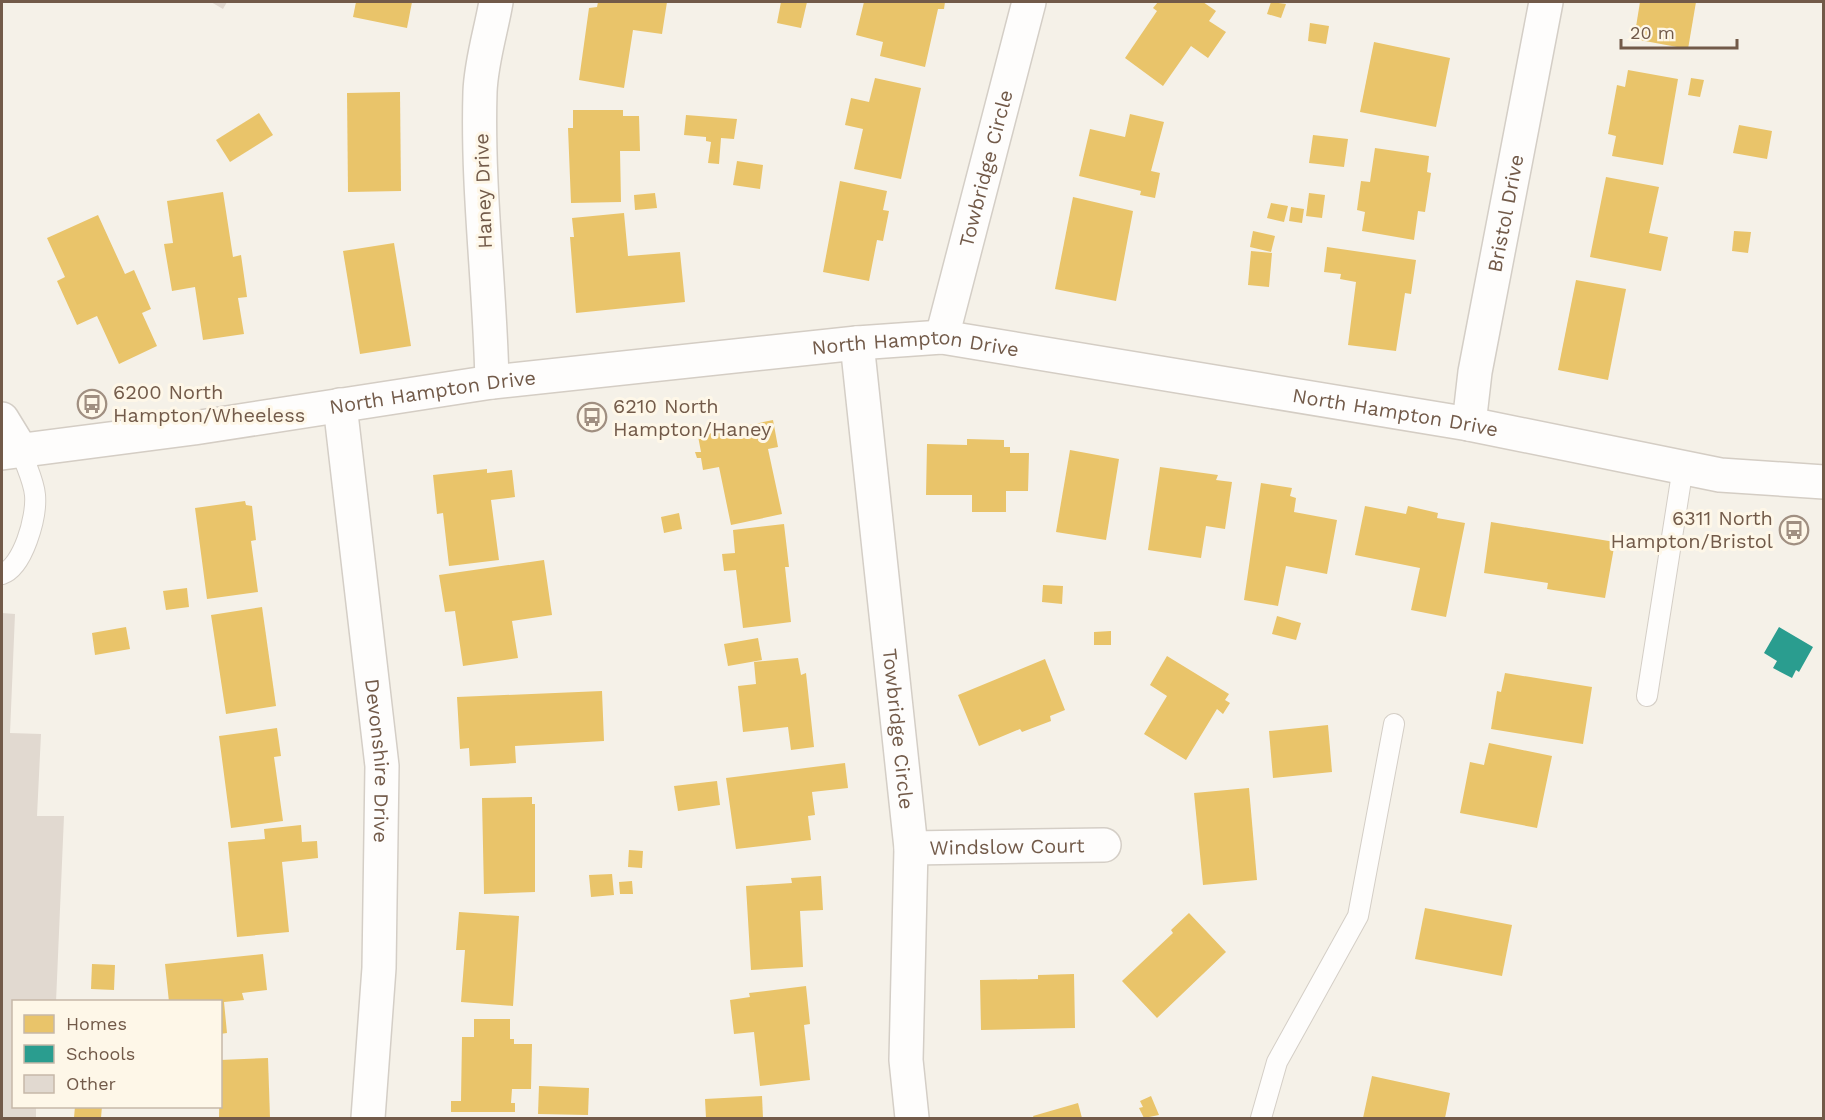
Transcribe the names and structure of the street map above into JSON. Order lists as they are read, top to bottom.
{
  "streets": {
    "street": [
      "Towbridge Circle",
      "Haney Drive",
      "Bristol Drive",
      "North Hampton Drive",
      "Devonshire Drive",
      "Windslow Court"
    ]
  },
  "crossings": [
    ["Towbridge Circle", "North Hampton Drive"],
    ["Towbridge Circle", "Windslow Court"],
    ["Haney Drive", "North Hampton Drive"],
    ["Bristol Drive", "North Hampton Drive"],
    ["North Hampton Drive", "Devonshire Drive"]
  ],
  "places": {
    "bus stop": ["6200 North Hampton/Wheeless", "6210 North Hampton/Haney", "6311 North Hampton/Bristol"]
  },
  "legend": ["Homes", "Schools", "Other"],
  "scale_bar": "20 m"
}
